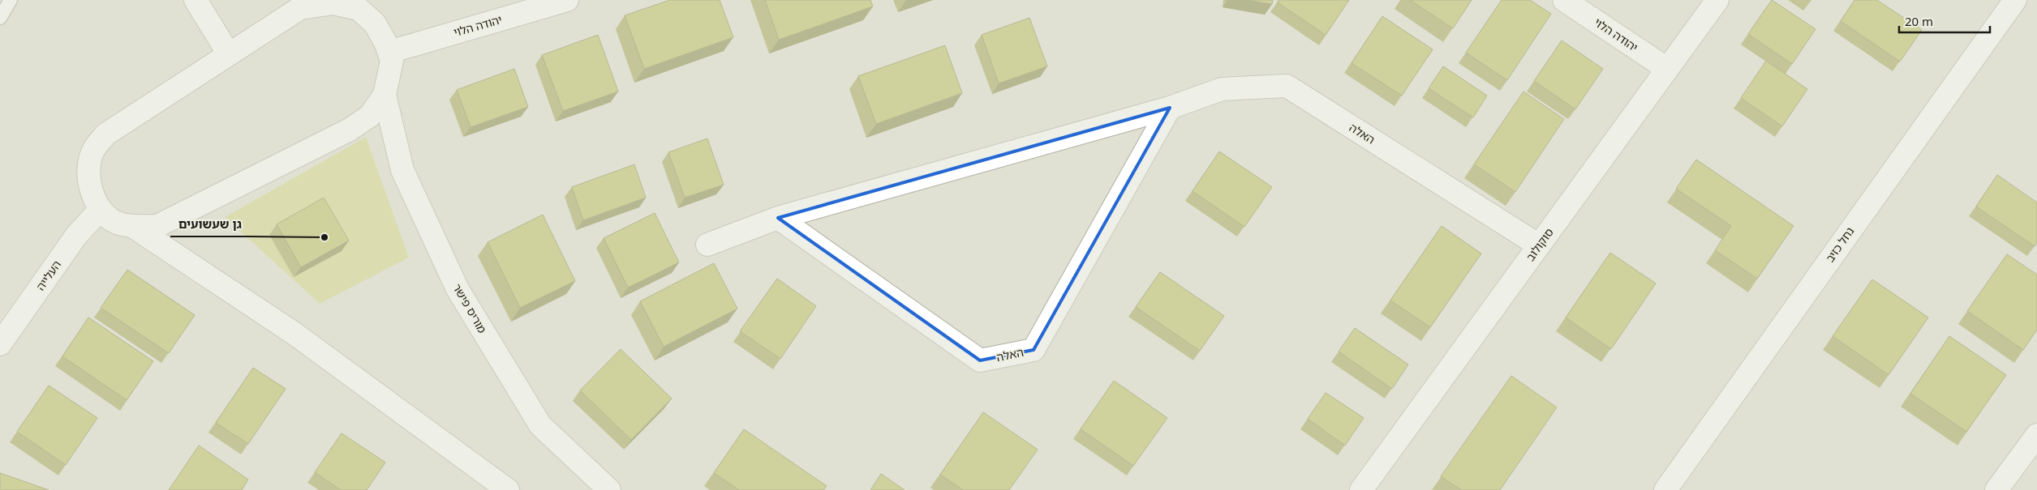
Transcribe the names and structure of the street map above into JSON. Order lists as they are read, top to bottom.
{
  "streets": {
    "street": [
      "יהודה הלוי",
      "האלה",
      "סוקולוב",
      "נחל כזיב",
      "העלייה",
      "מוריס פישר"
    ]
  },
  "crossings": [
    ["יהודה הלוי", "סוקולוב"],
    ["האלה", "סוקולוב"]
  ],
  "places": ["גן שעשועים"],
  "scale_bar": "20 m"
}
